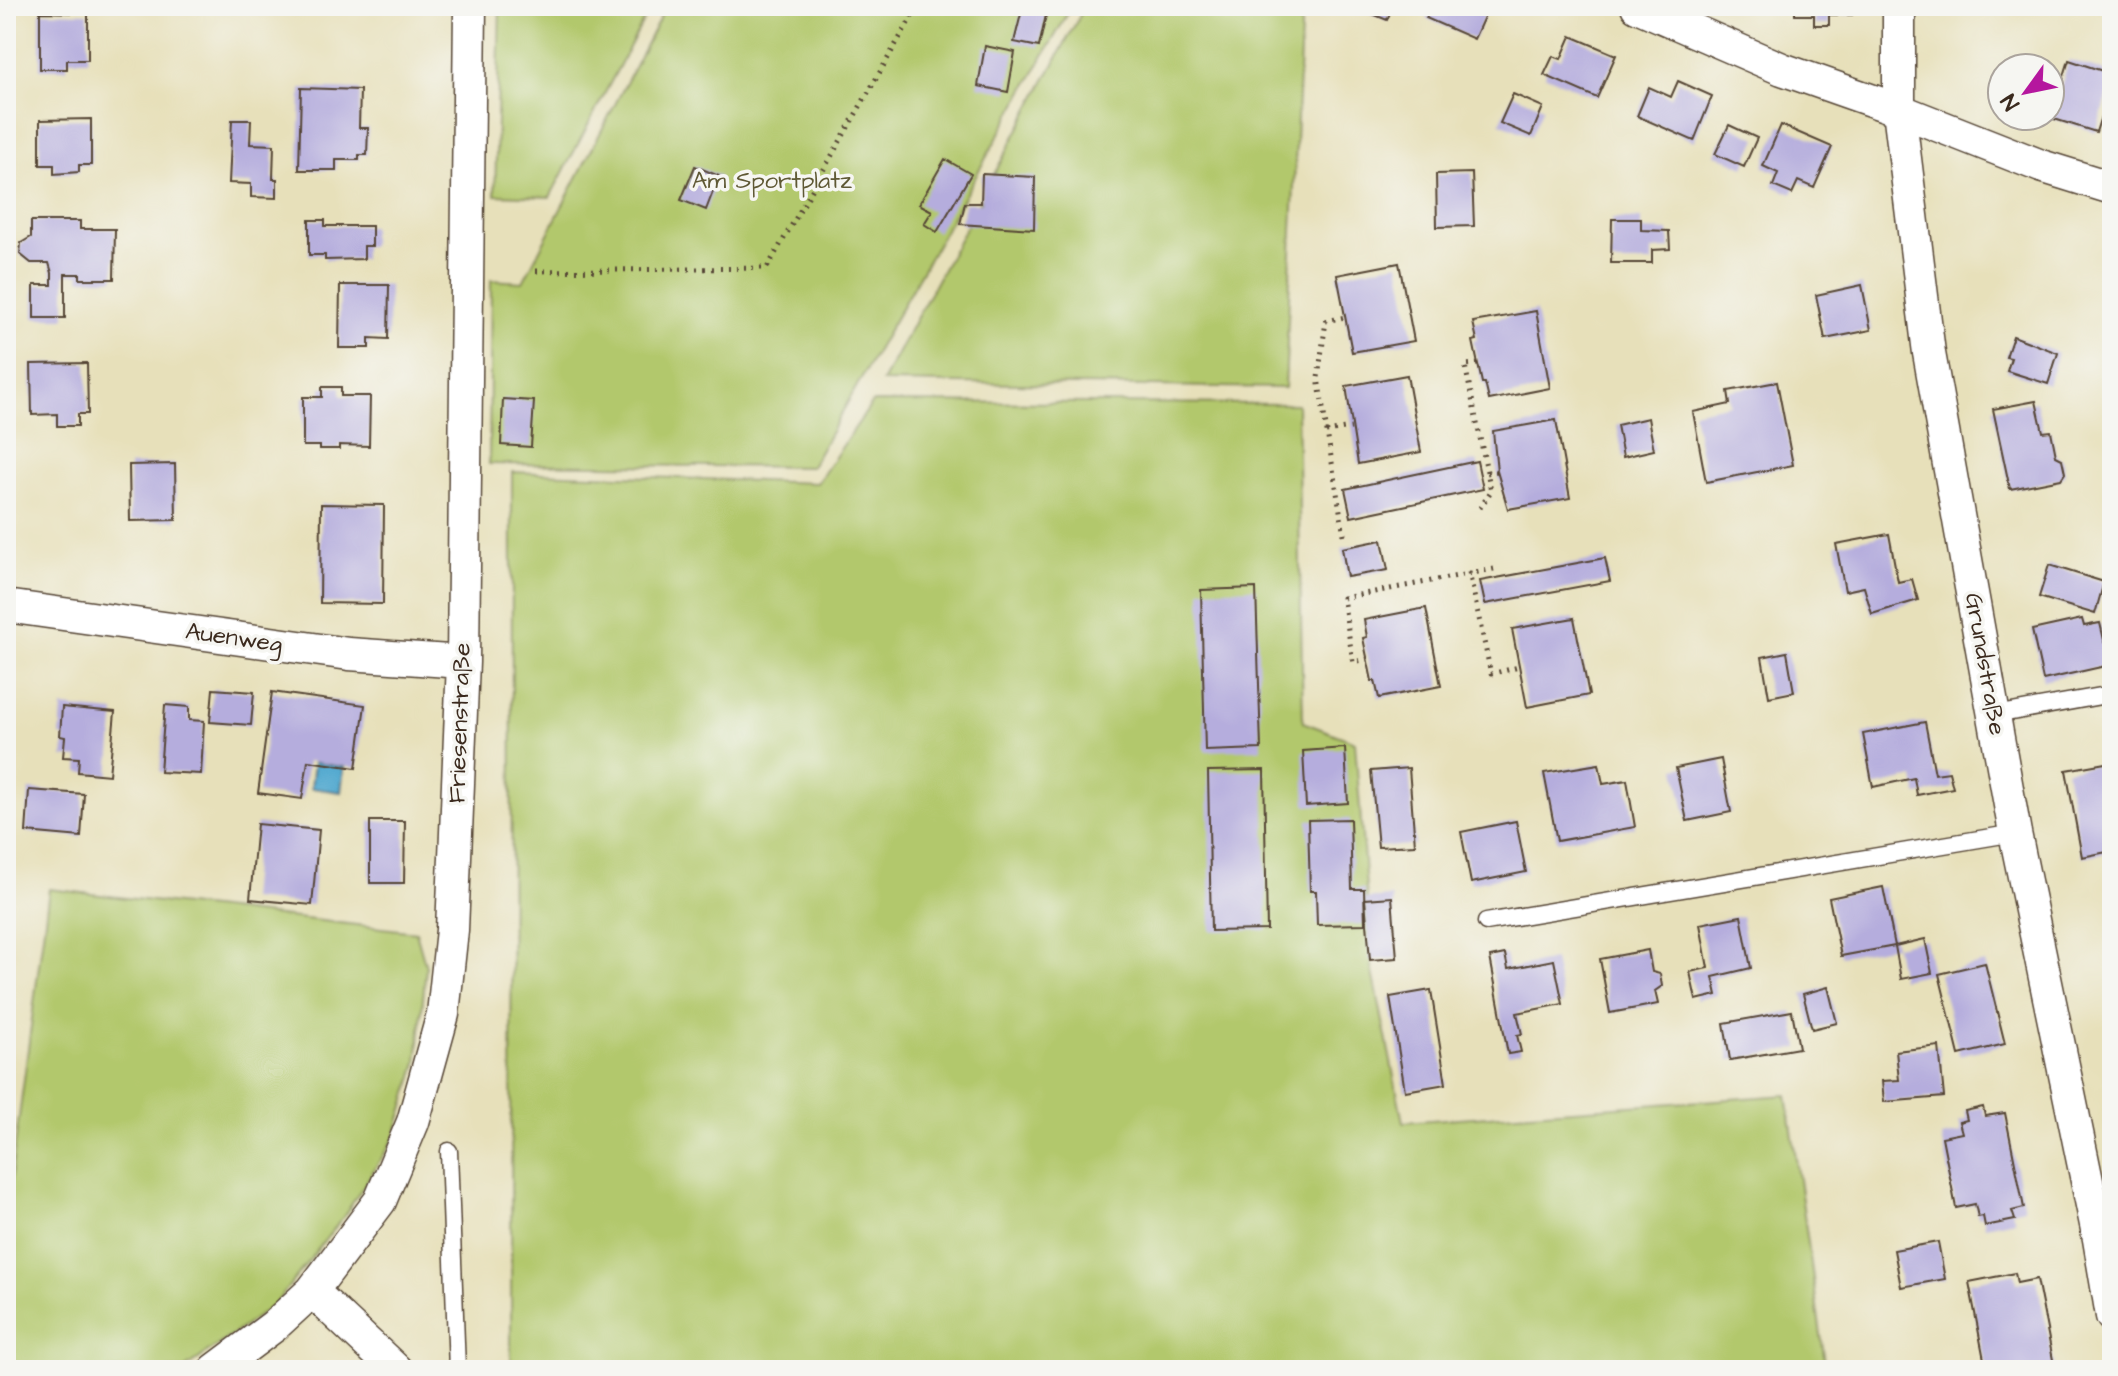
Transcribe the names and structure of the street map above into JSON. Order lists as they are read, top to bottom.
{
  "streets": {
    "street": ["Auenweg", "Grundstraße", "Friesenstraße"]
  },
  "crossings": [
    ["Auenweg", "Friesenstraße"]
  ],
  "parks": ["Am Sportplatz"],
  "north": "bottom left"
}
